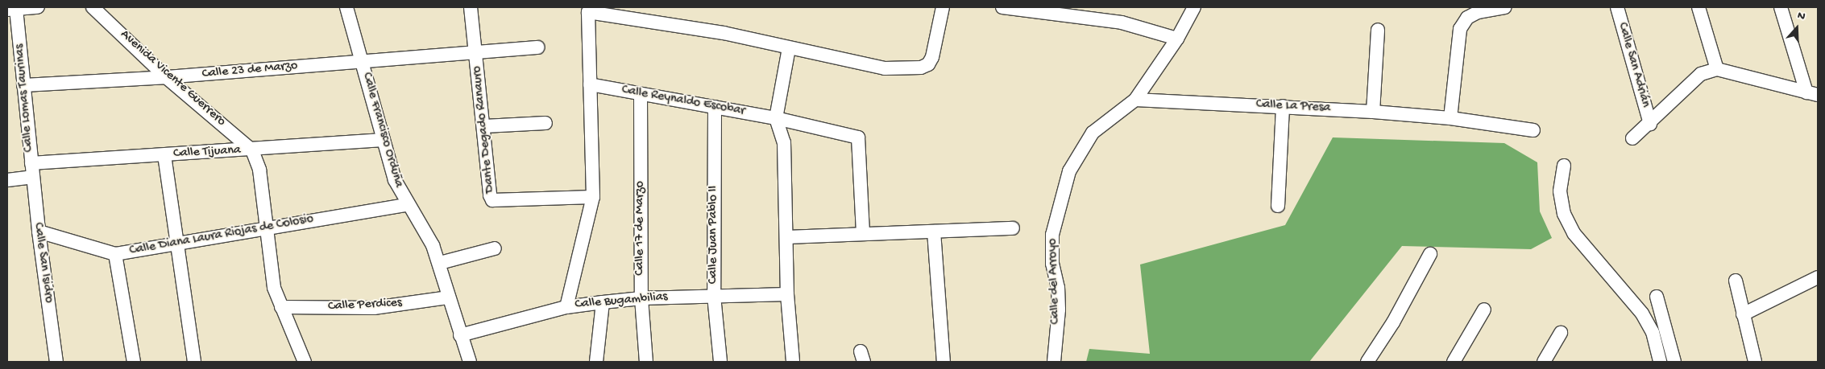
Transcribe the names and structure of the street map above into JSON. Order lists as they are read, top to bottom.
{
  "streets": {
    "street": [
      "Calle San Adrián",
      "Calle 23 de Marzo",
      "Avenida Vicente Guerrero",
      "Calle Lomas Taurinas",
      "Calle Reynaldo Escobar",
      "Calle La Presa",
      "Dante Degado Ranauro",
      "Calle Francisco Orduña",
      "Calle Tijuana",
      "Calle 17 de Marzo",
      "Calle Juan Pablo II",
      "Calle Diana Laura Riojas de Colosio",
      "Calle San Isidro",
      "Calle del Arroyo",
      "Calle Bugambilias",
      "Calle Perdices"
    ]
  },
  "crossings": [
    ["Calle 23 de Marzo", "Avenida Vicente Guerrero"],
    ["Calle 23 de Marzo", "Calle Lomas Taurinas"],
    ["Calle 23 de Marzo", "Dante Degado Ranauro"],
    ["Calle 23 de Marzo", "Calle Francisco Orduña"],
    ["Avenida Vicente Guerrero", "Calle Tijuana"],
    ["Calle Lomas Taurinas", "Calle Tijuana"],
    ["Calle Lomas Taurinas", "Calle San Isidro"],
    ["Calle Reynaldo Escobar", "Calle 17 de Marzo"],
    ["Calle Reynaldo Escobar", "Calle Juan Pablo II"],
    ["Calle La Presa", "Calle del Arroyo"],
    ["Calle Francisco Orduña", "Calle Tijuana"],
    ["Calle Francisco Orduña", "Calle Diana Laura Riojas de Colosio"],
    ["Calle Francisco Orduña", "Calle Bugambilias"],
    ["Calle Francisco Orduña", "Calle Perdices"],
    ["Calle Tijuana", "Calle San Isidro"],
    ["Calle 17 de Marzo", "Calle Bugambilias"],
    ["Calle Juan Pablo II", "Calle Bugambilias"],
    ["Calle Diana Laura Riojas de Colosio", "Calle San Isidro"]
  ],
  "north": "top"
}
